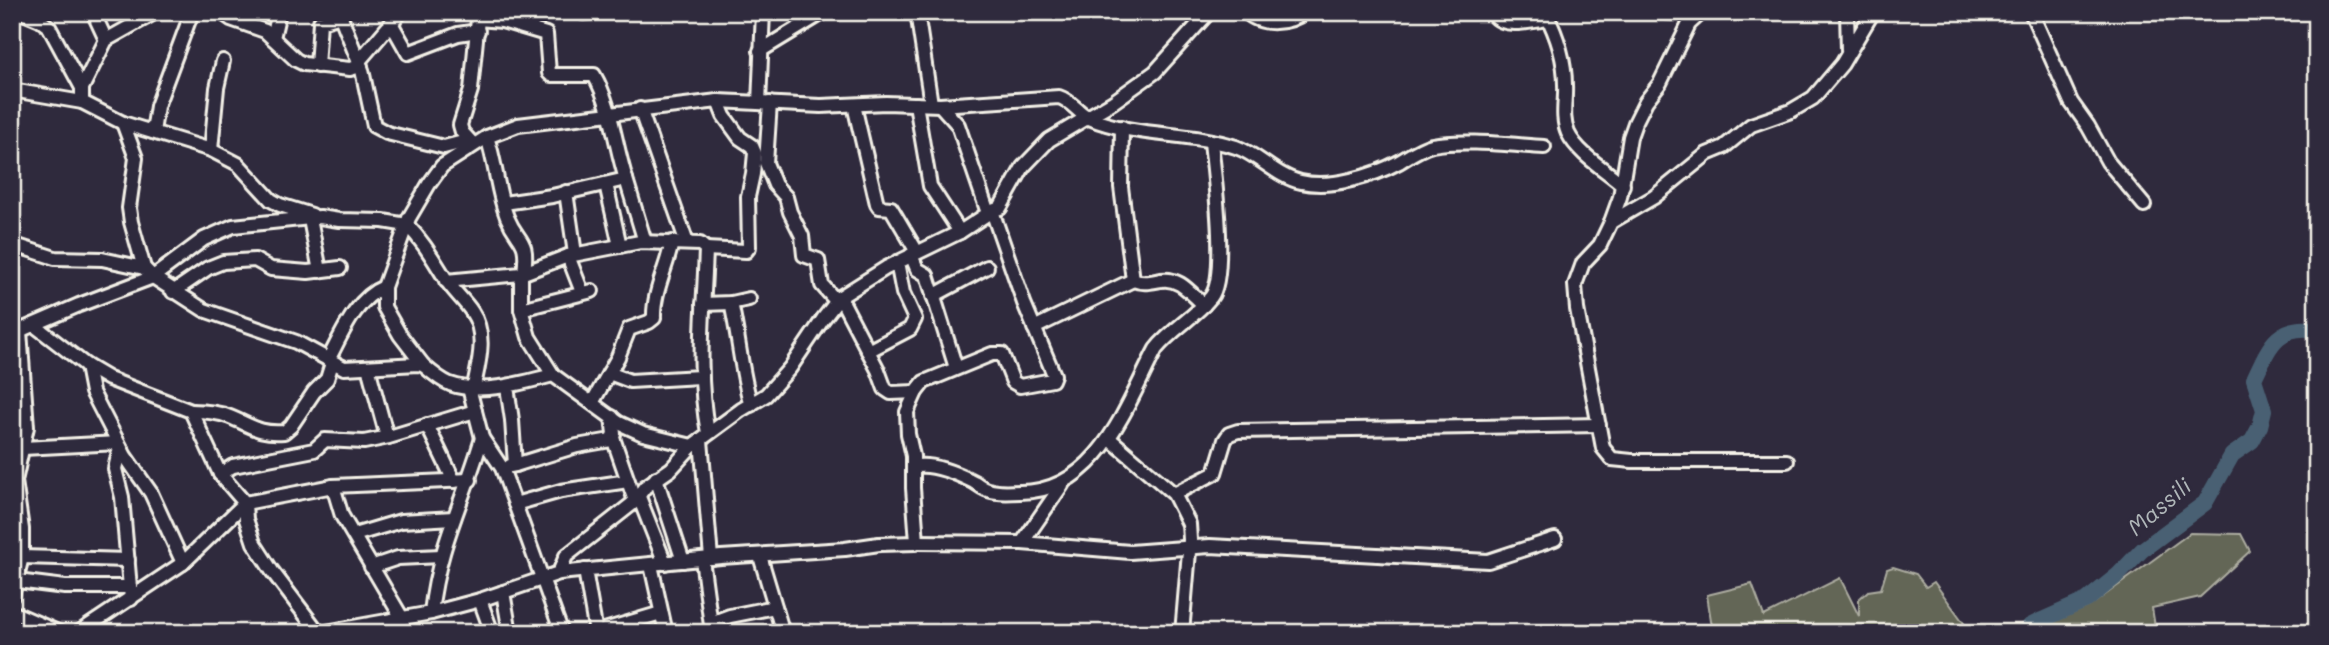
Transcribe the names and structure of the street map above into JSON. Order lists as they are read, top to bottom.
{
  "water": ["Massili"]
}
